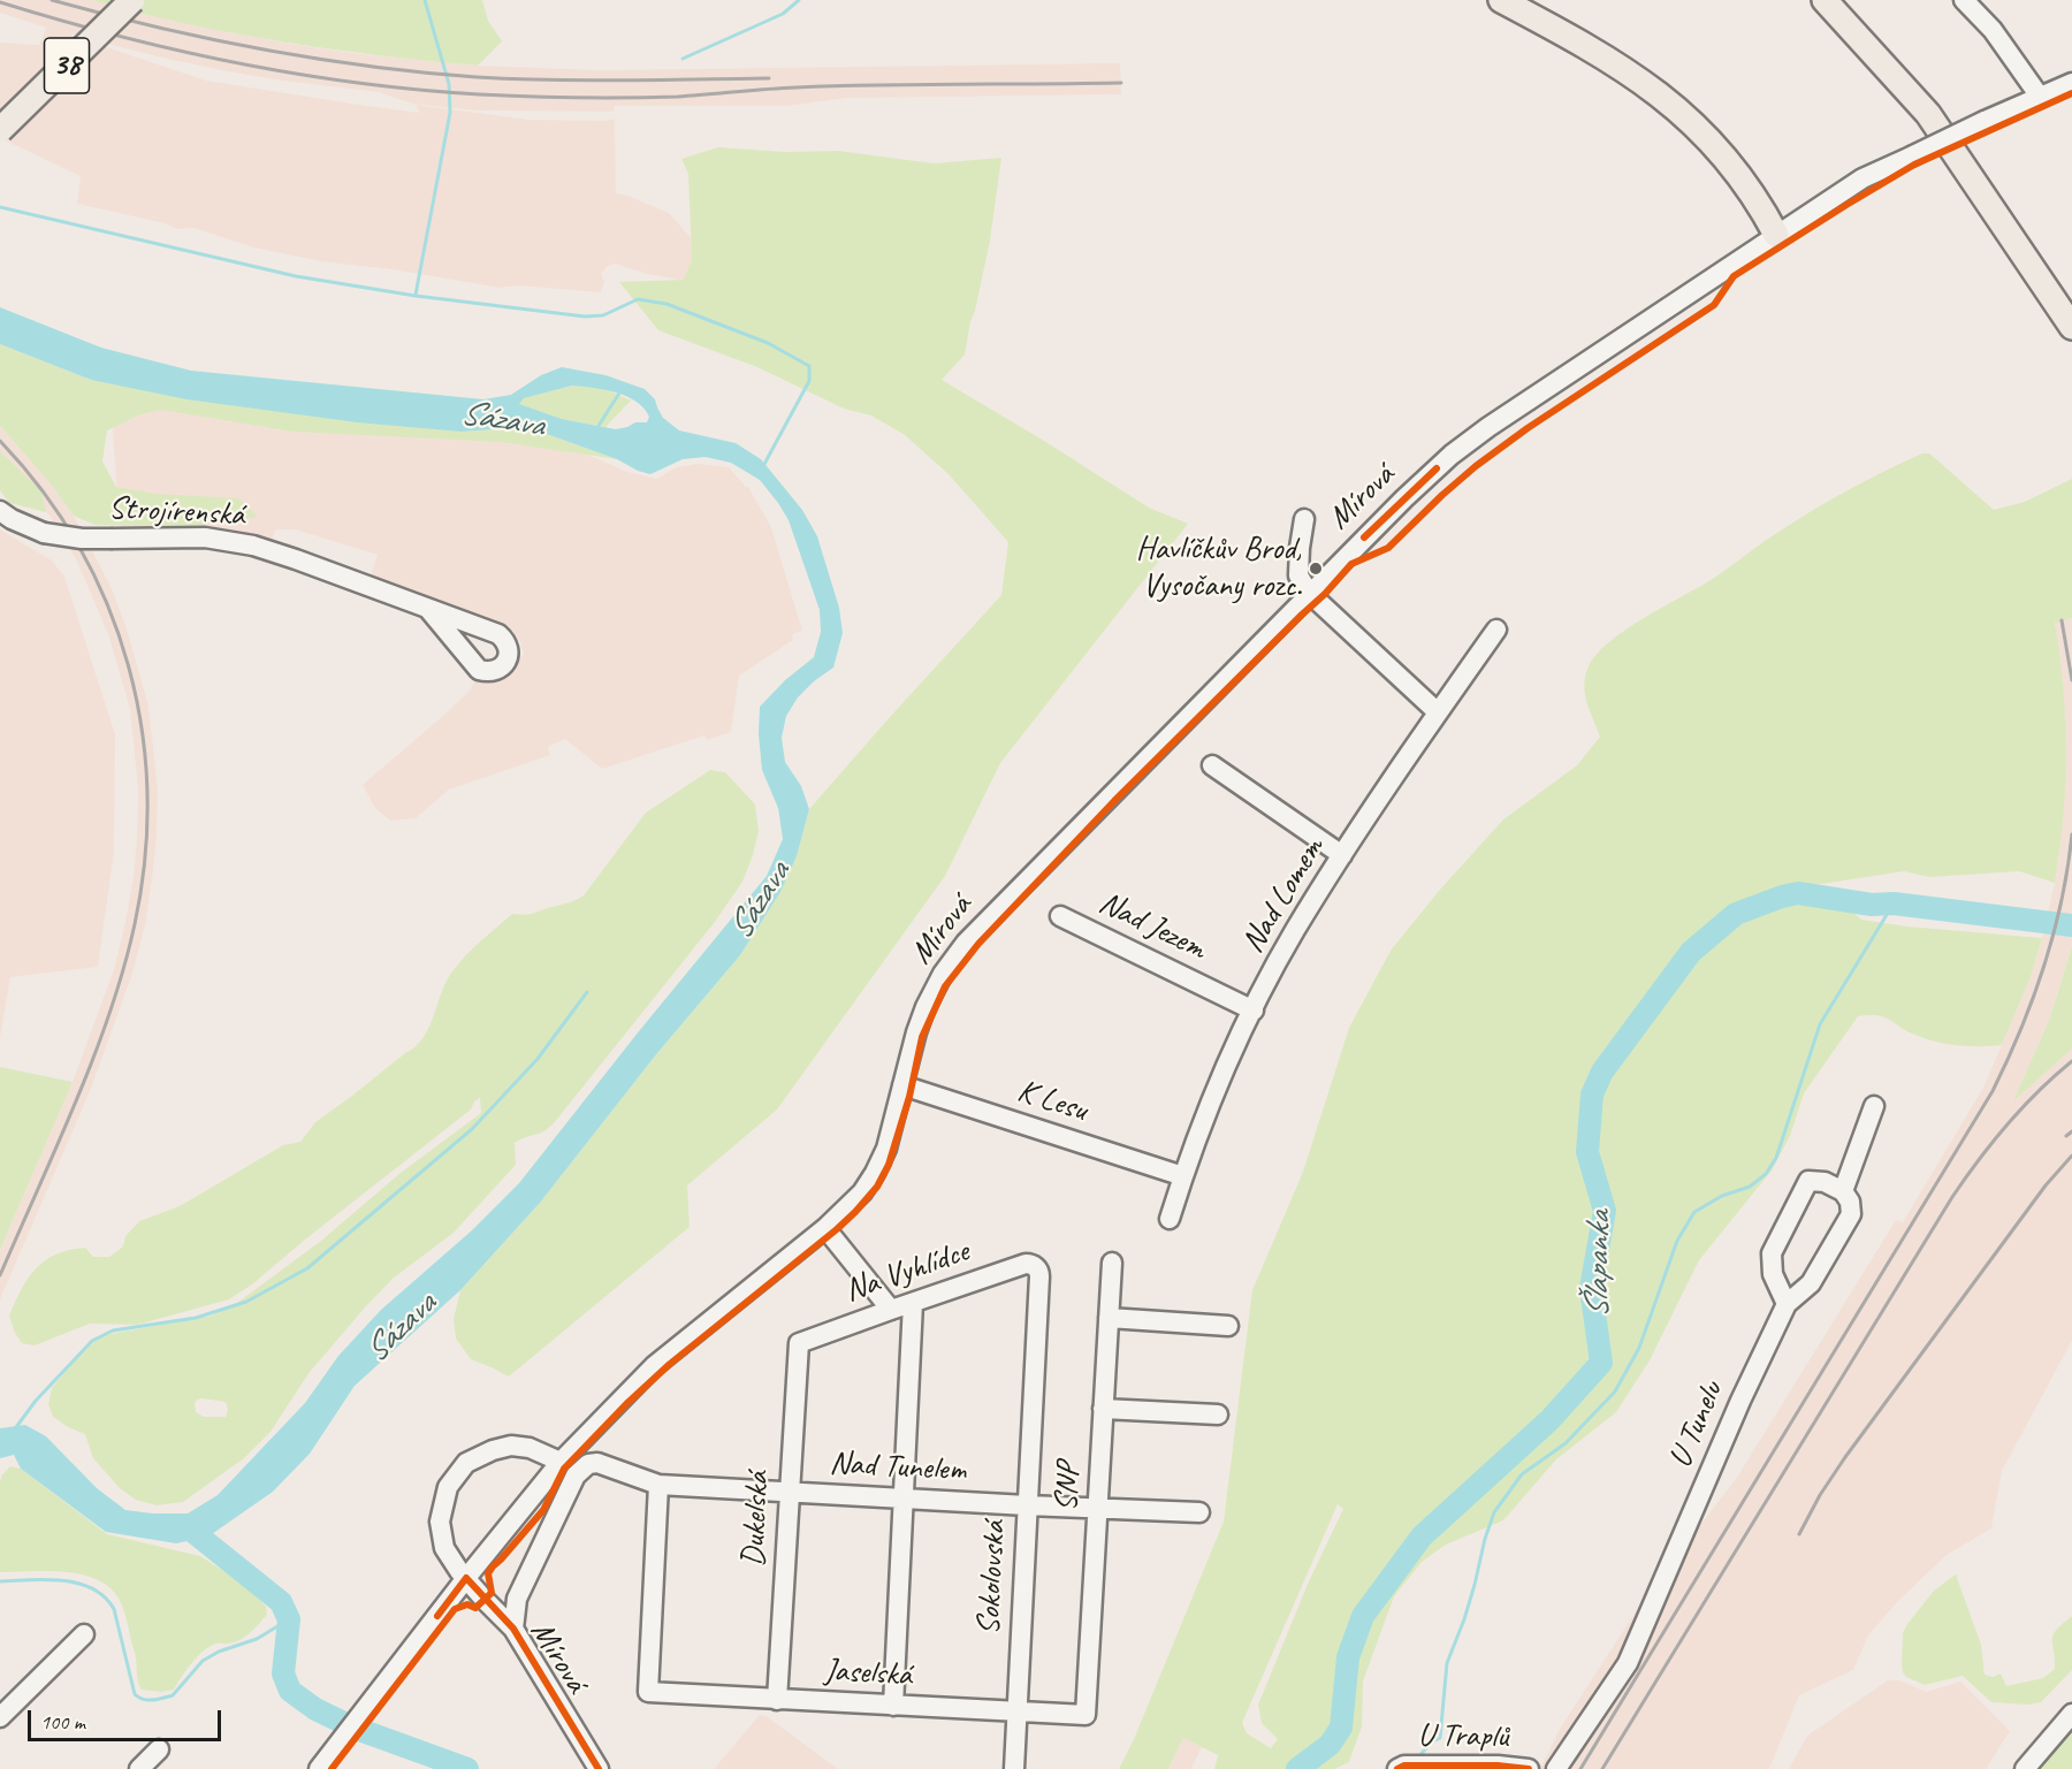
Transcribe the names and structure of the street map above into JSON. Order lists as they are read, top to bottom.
{
  "streets": {
    "main road": ["38"],
    "street": [
      "Mírová",
      "Strojírenská",
      "Nad Lomem",
      "Nad Jezem",
      "K Lesu",
      "Na Vyhlídce",
      "U Tunelu",
      "Nad Tunelem",
      "SNP",
      "Dukelská",
      "Sokolovská",
      "Jaselská",
      "U Traplů"
    ]
  },
  "crossings": [
    ["Mírová", "K Lesu"],
    ["Mírová", "Nad Tunelem"],
    ["Nad Lomem", "Nad Jezem"],
    ["Nad Lomem", "K Lesu"],
    ["Na Vyhlídce", "Dukelská"],
    ["Na Vyhlídce", "Sokolovská"],
    ["Nad Tunelem", "SNP"],
    ["Nad Tunelem", "Dukelská"],
    ["Nad Tunelem", "Sokolovská"],
    ["Nad Tunelem", "Jaselská"],
    ["SNP", "Jaselská"],
    ["Dukelská", "Jaselská"],
    ["Sokolovská", "Jaselská"]
  ],
  "water": ["Sázava", "Šlapanka"],
  "places": ["Havlíčkův Brod, Vysočany rozc."],
  "scale_bar": "100 m"
}
